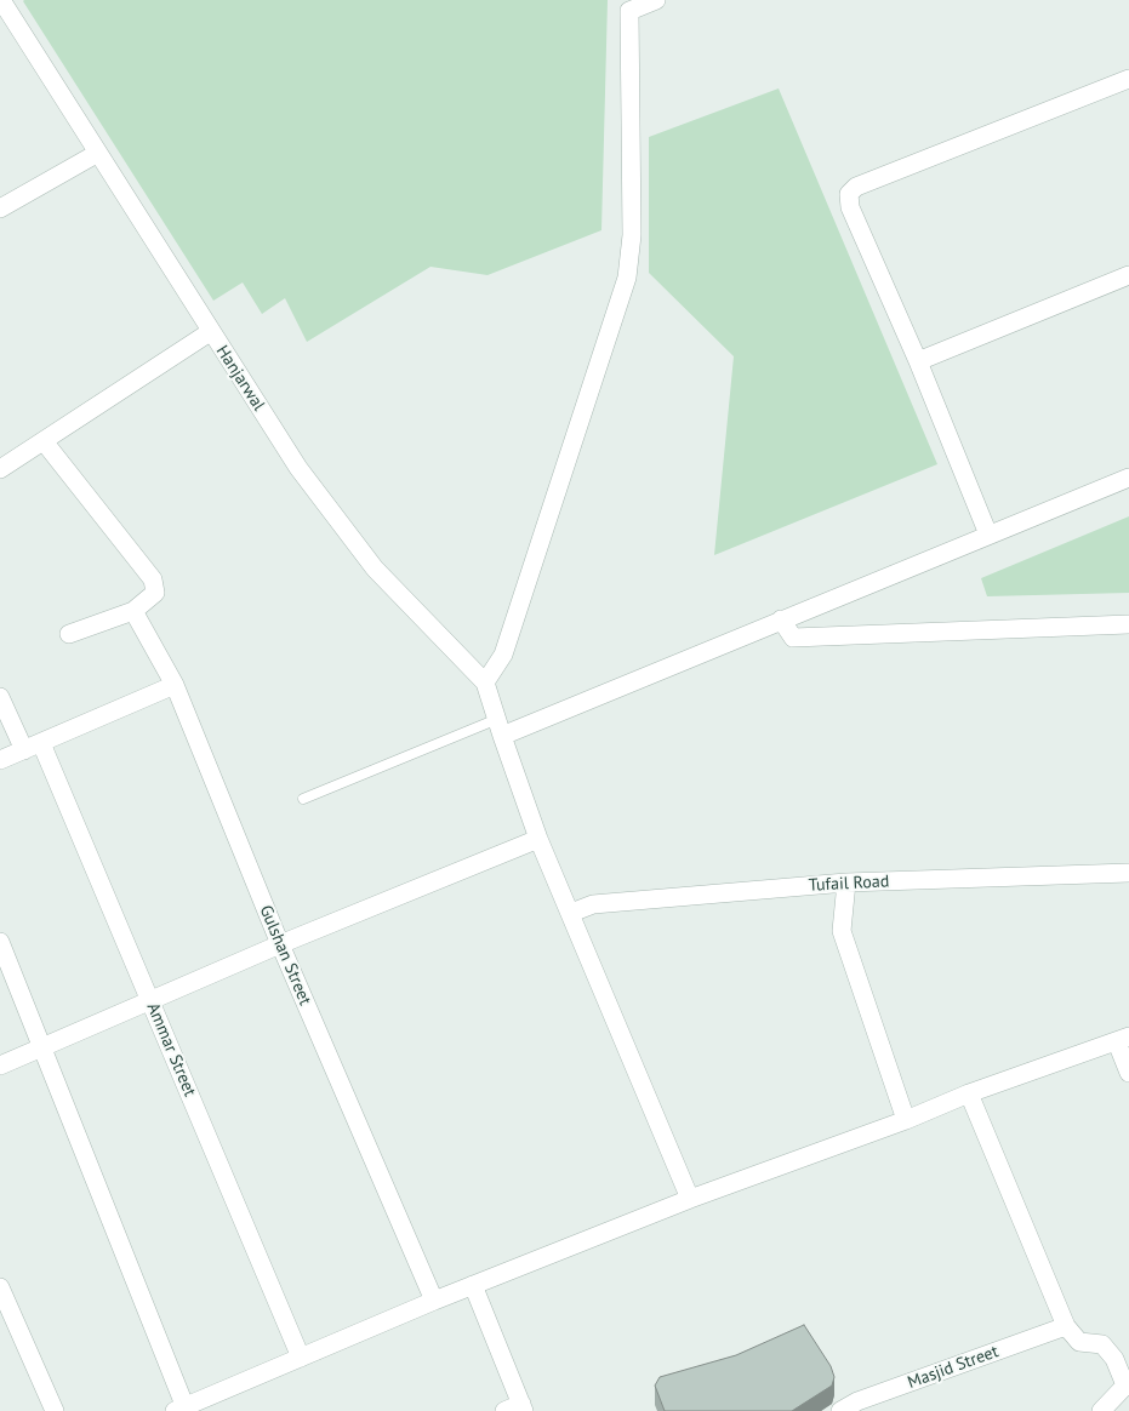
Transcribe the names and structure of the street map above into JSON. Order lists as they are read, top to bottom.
{
  "streets": {
    "street": [
      "Hanjarwal",
      "Tufail Road",
      "Gulshan Street",
      "Ammar Street",
      "Masjid Street"
    ]
  },
  "crossings": [
    ["Hanjarwal", "Tufail Road"]
  ]
}
